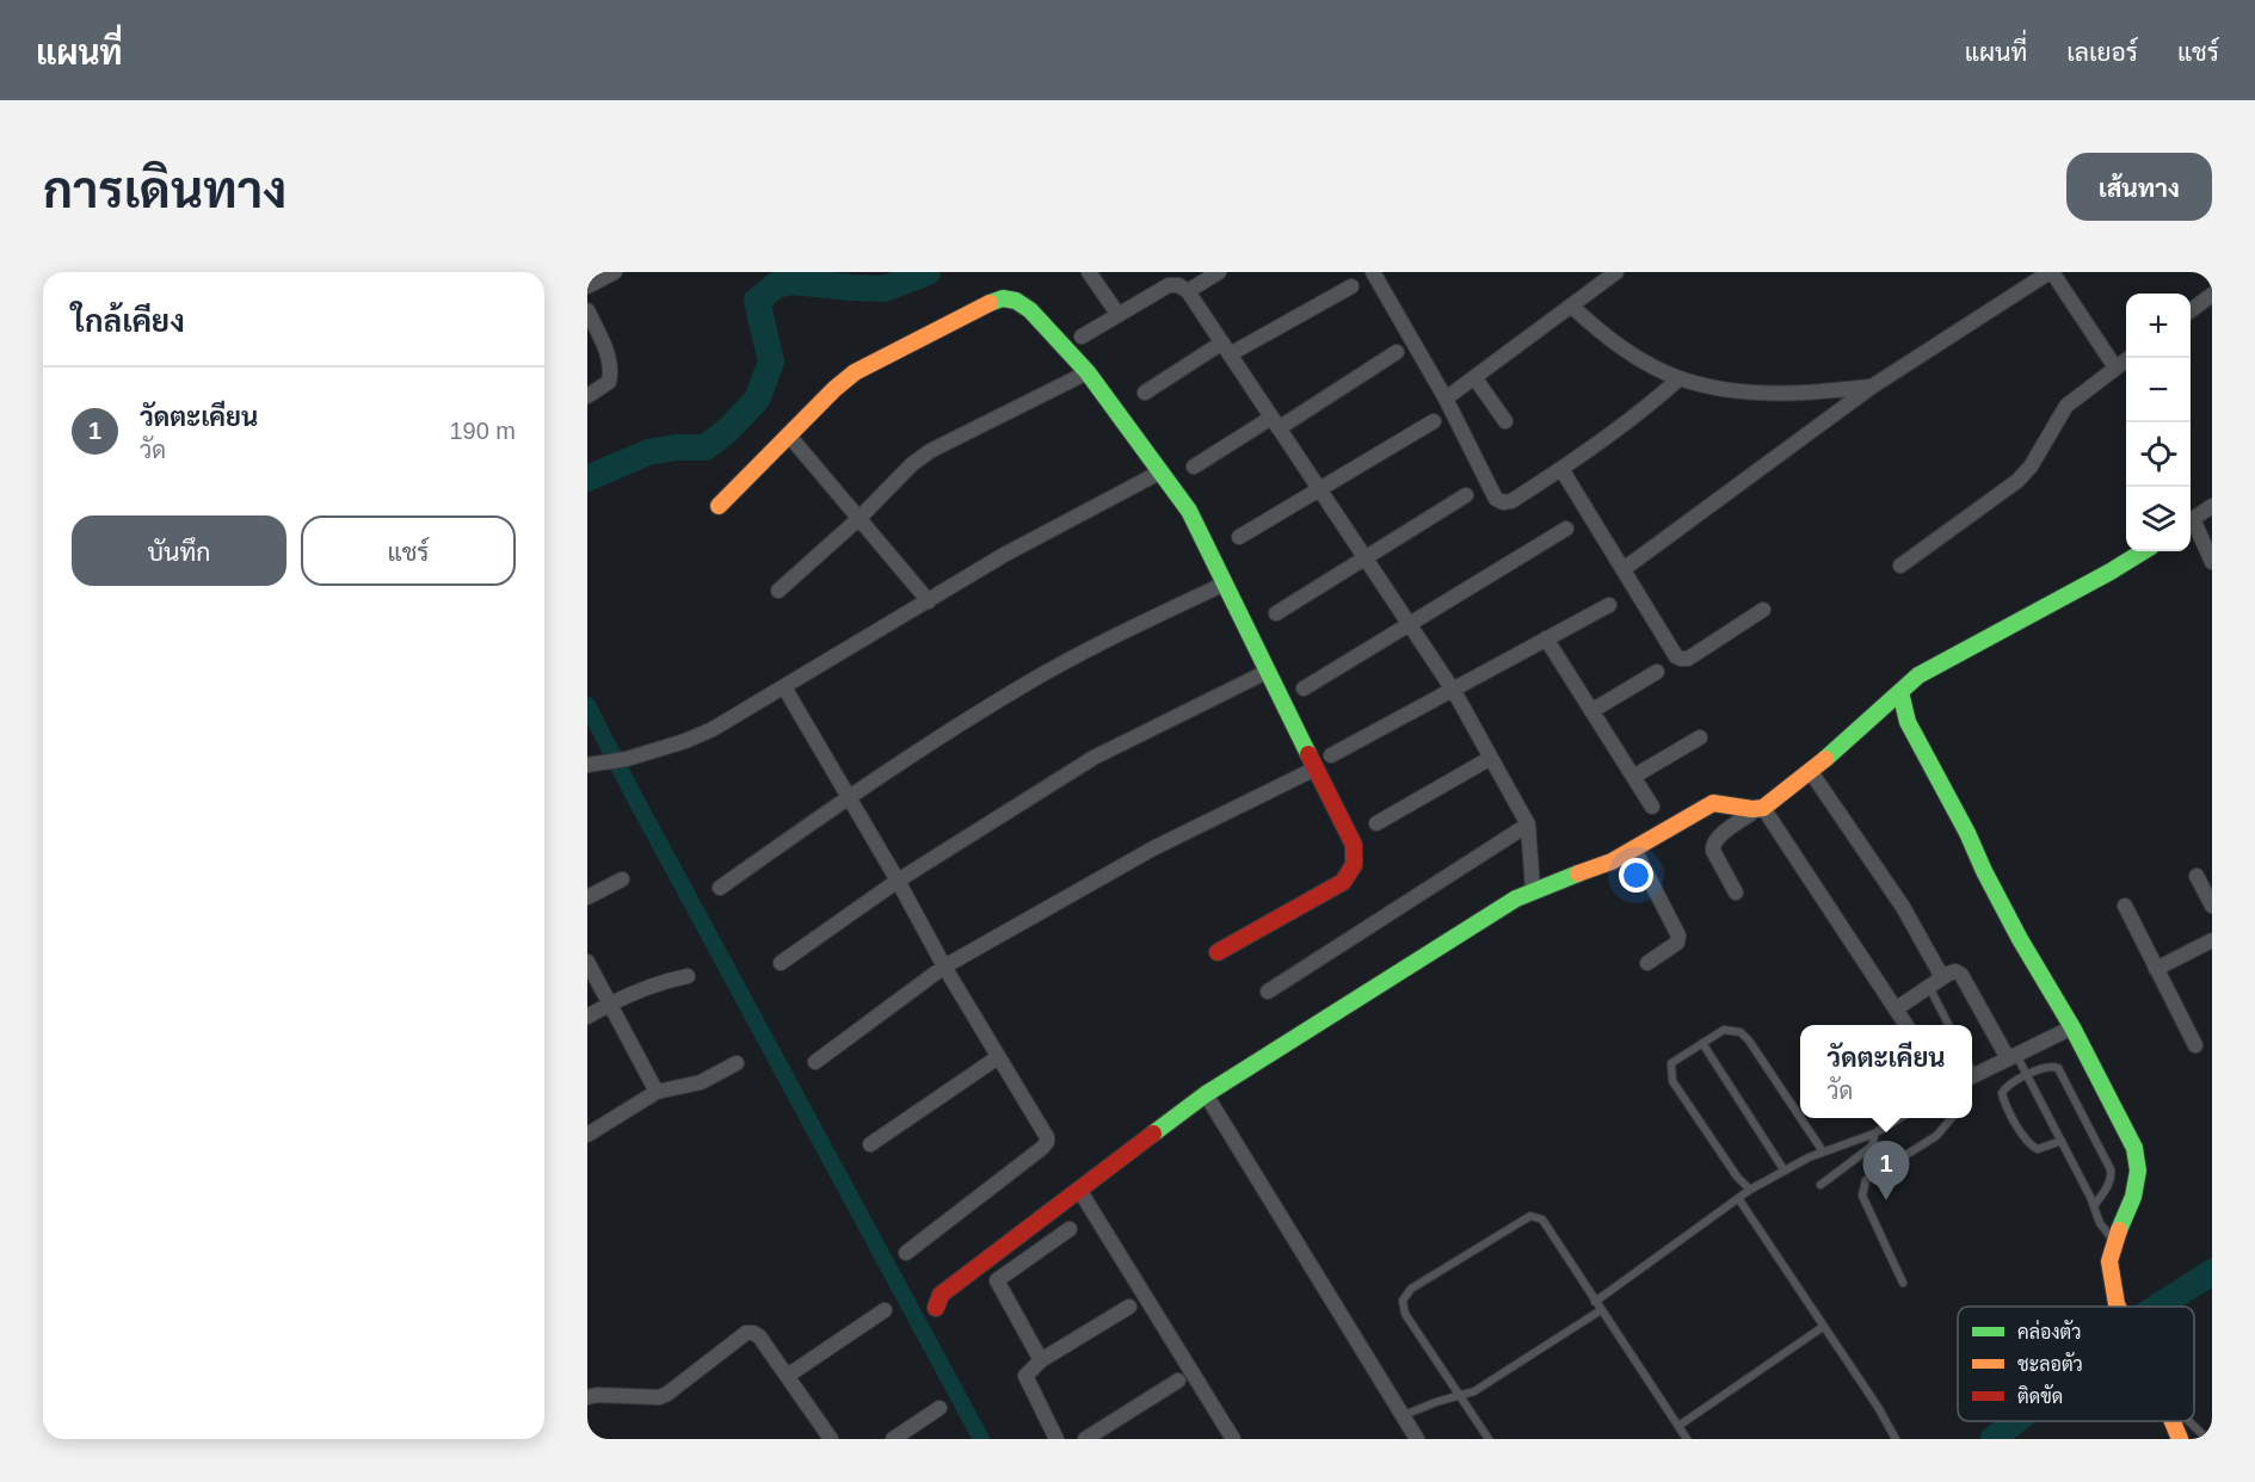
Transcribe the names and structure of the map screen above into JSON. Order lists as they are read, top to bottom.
{
  "legend": ["คล่องตัว", "ชะลอตัว", "ติดขัด"],
  "page": {
    "header": "แผนที่",
    "nav": ["แผนที่", "เลเยอร์", "แชร์"],
    "buttons": [
      "เส้นทาง",
      ["บันทึก", "แชร์"]
    ],
    "title": "การเดินทาง",
    "heading": "ใกล้เคียง",
    "map_buttons": ["+", "−"],
    "list": [
      {
        "mark": "1",
        "name": "วัดตะเคียน",
        "note": "วัด",
        "value": "190 m"
      }
    ],
    "popup": ["วัดตะเคียน", "วัด"],
    "pins": "1"
  }
}
